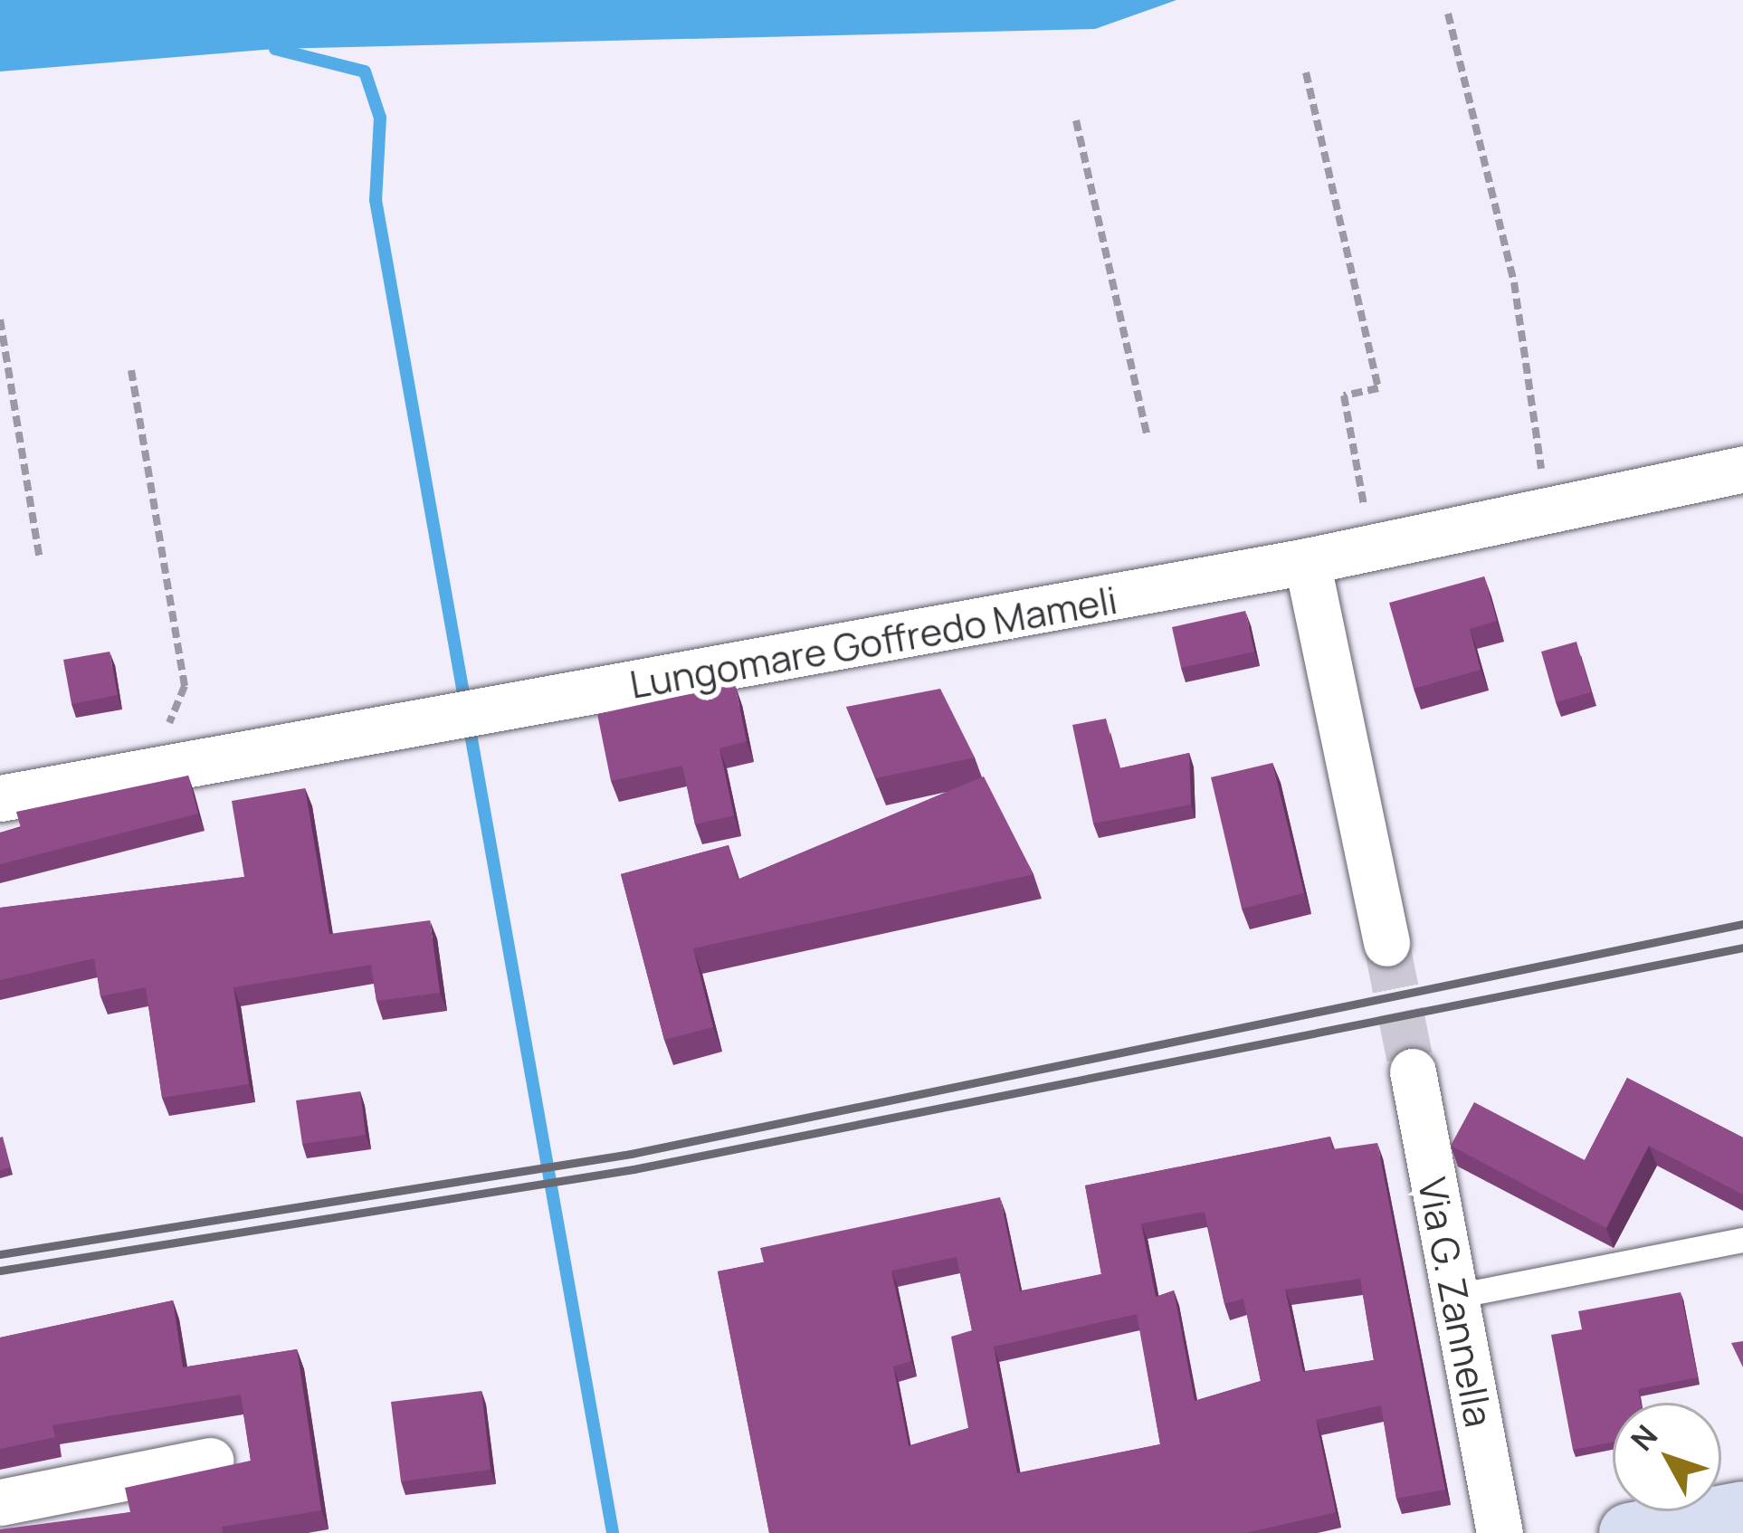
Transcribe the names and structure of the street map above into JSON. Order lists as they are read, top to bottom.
{
  "streets": {
    "street": ["Lungomare Goffredo Mameli", "Via G. Zannella"]
  },
  "north": "top left"
}
